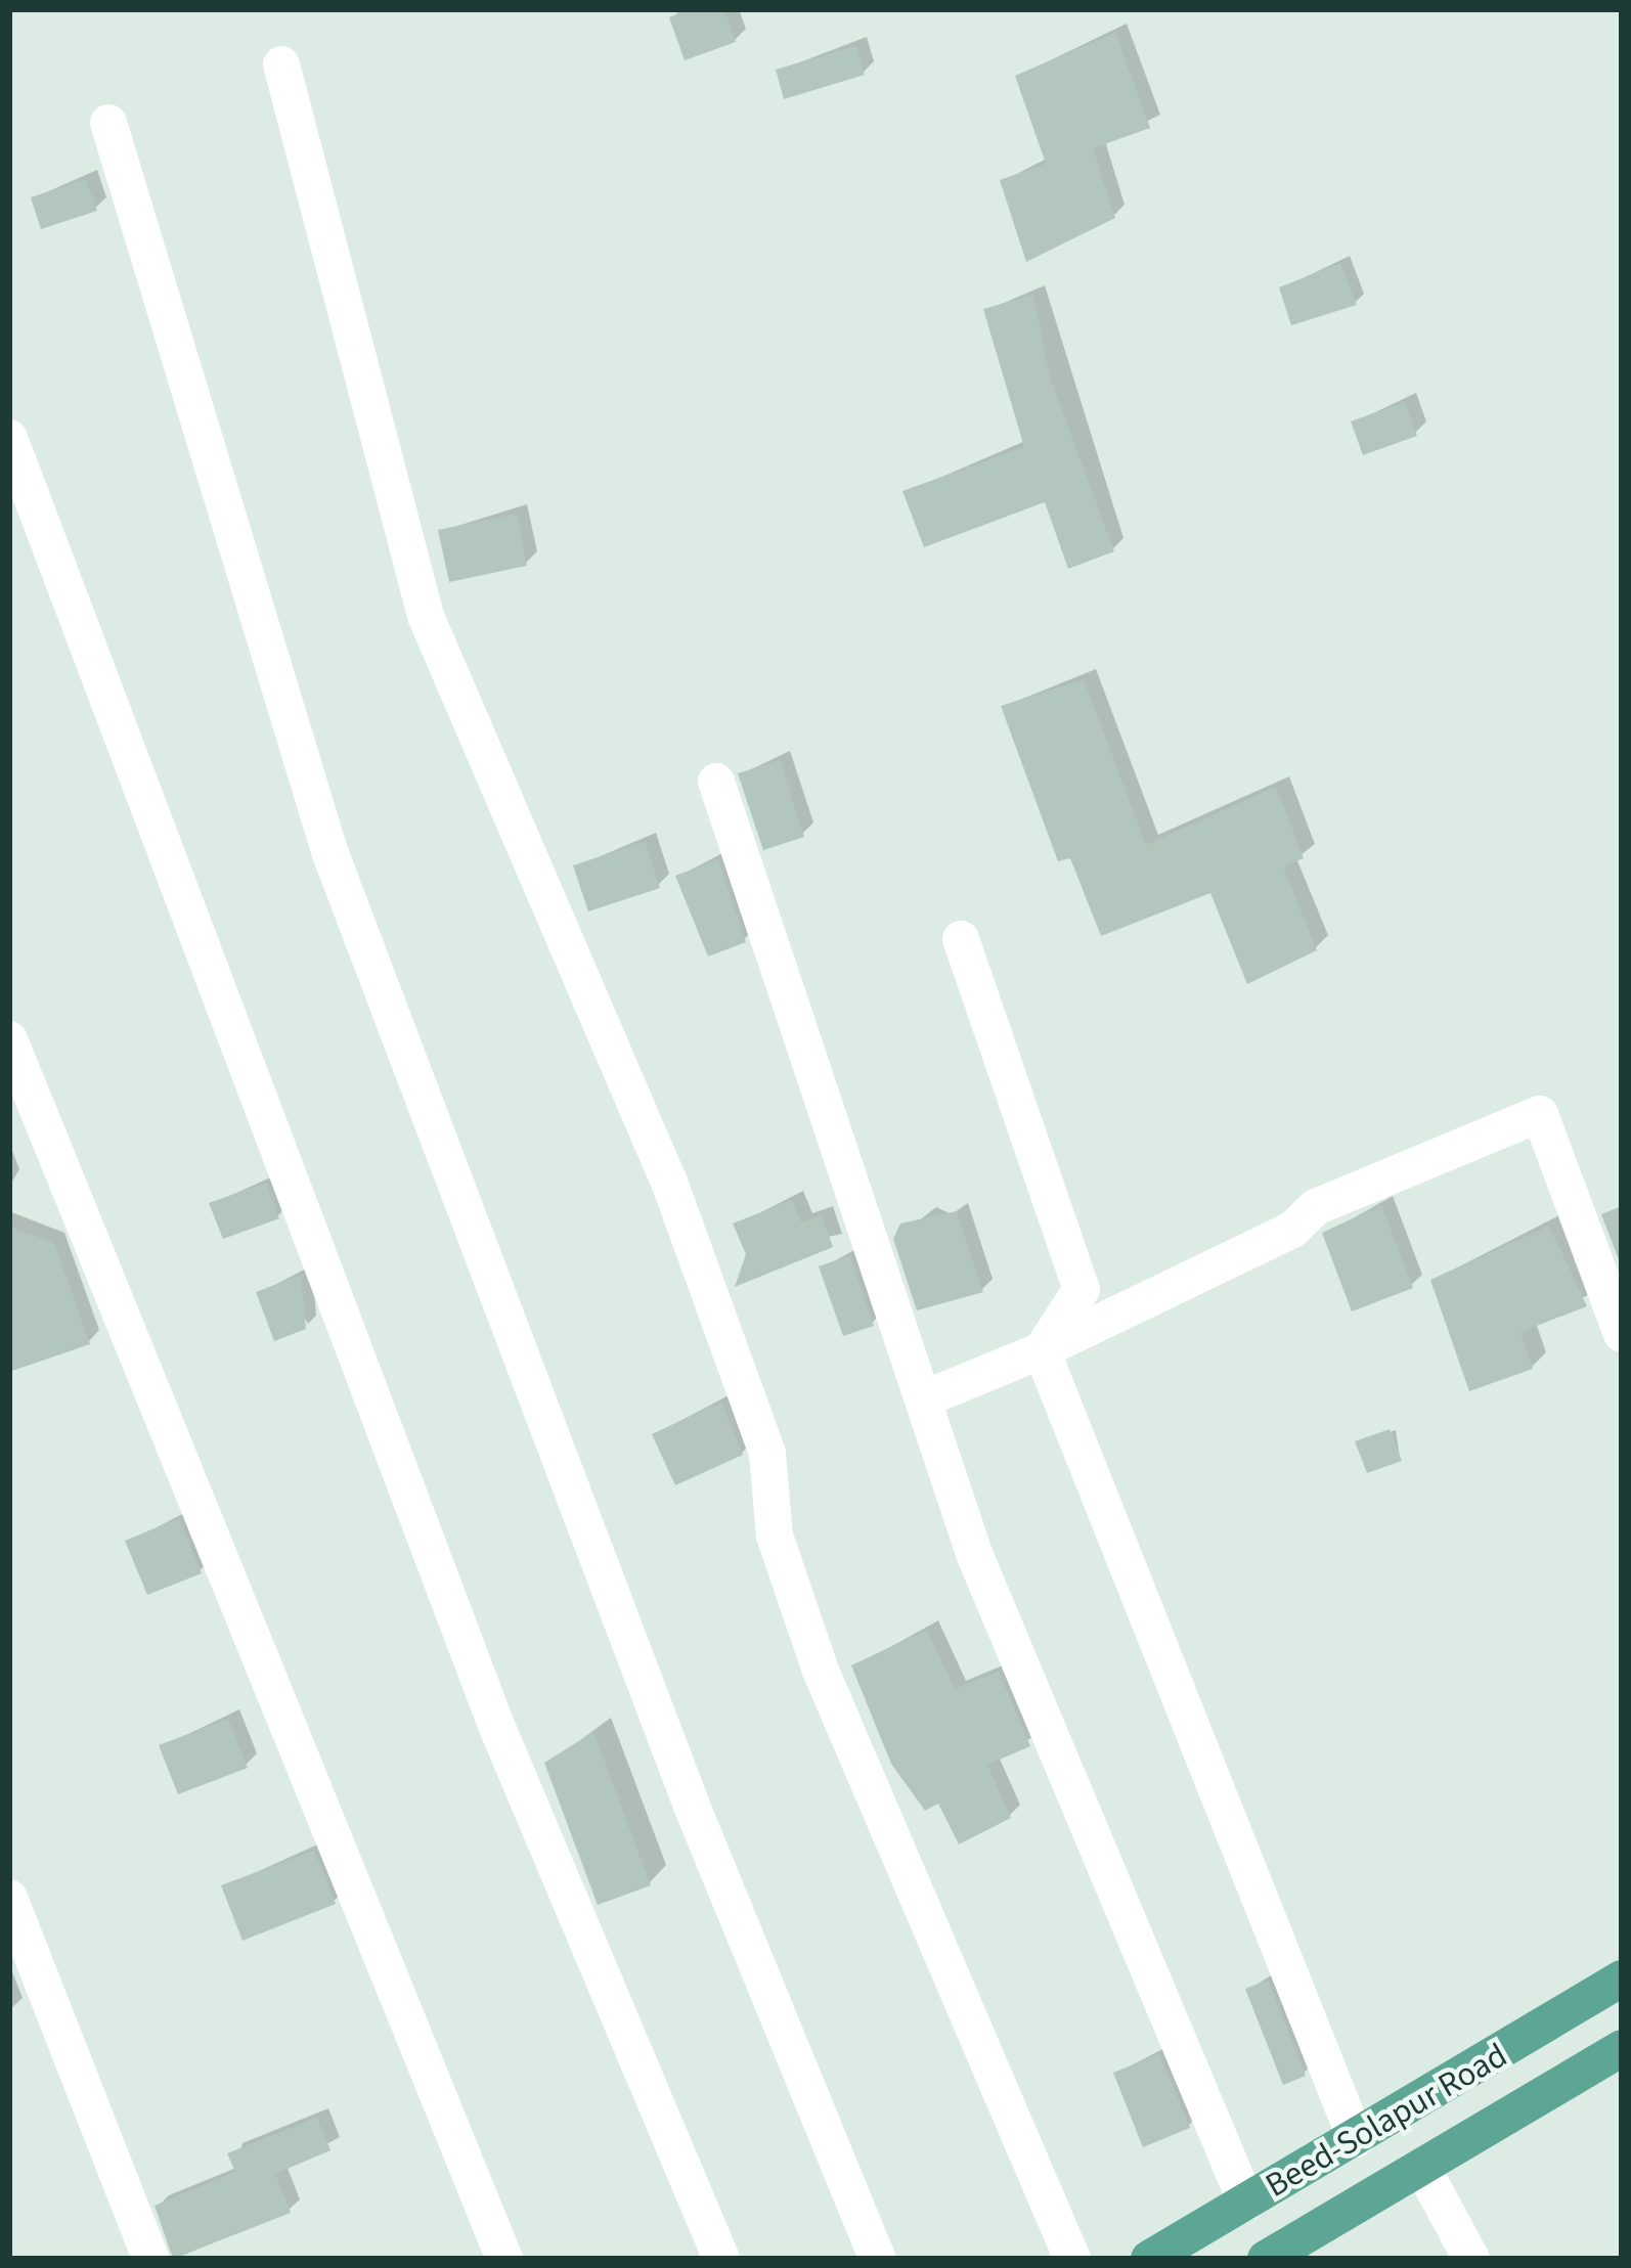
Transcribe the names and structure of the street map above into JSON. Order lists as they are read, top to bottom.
{
  "streets": {
    "main road": ["Beed-Solapur Road"]
  }
}
